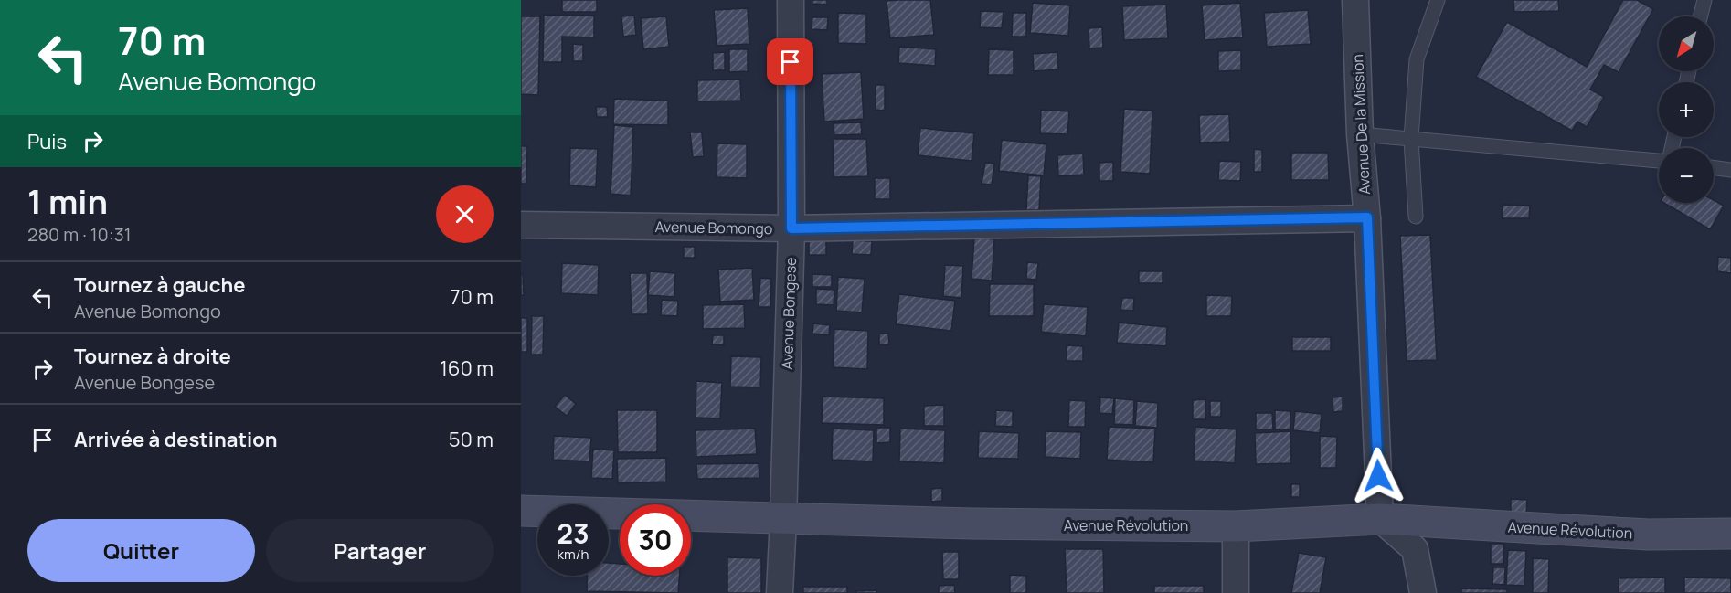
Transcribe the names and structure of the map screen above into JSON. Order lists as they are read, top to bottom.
{
  "streets": {
    "street": [
      "Avenue De la Mission",
      "Avenue Bomongo",
      "Avenue Bongese",
      "Avenue Révolution"
    ]
  },
  "crossings": [
    ["Avenue De la Mission", "Avenue Bomongo"],
    ["Avenue De la Mission", "Avenue Révolution"],
    ["Avenue Bomongo", "Avenue Bongese"],
    ["Avenue Bongese", "Avenue Révolution"]
  ],
  "north": "bottom left",
  "page": {
    "turn": ["70 m", "Avenue Bomongo"],
    "map_buttons": ["+", "−"],
    "then": "Puis",
    "heading": ["1 min", "280 m · 10:31"],
    "list": [
      {
        "name": "Tournez à gauche",
        "note": "Avenue Bomongo",
        "value": "70 m"
      },
      {
        "name": "Tournez à droite",
        "note": "Avenue Bongese",
        "value": "160 m"
      },
      {
        "name": "Arrivée à destination",
        "value": "50 m"
      }
    ],
    "speed": "23 km/h",
    "limit": "30",
    "buttons": ["Quitter", "Partager"]
  }
}
